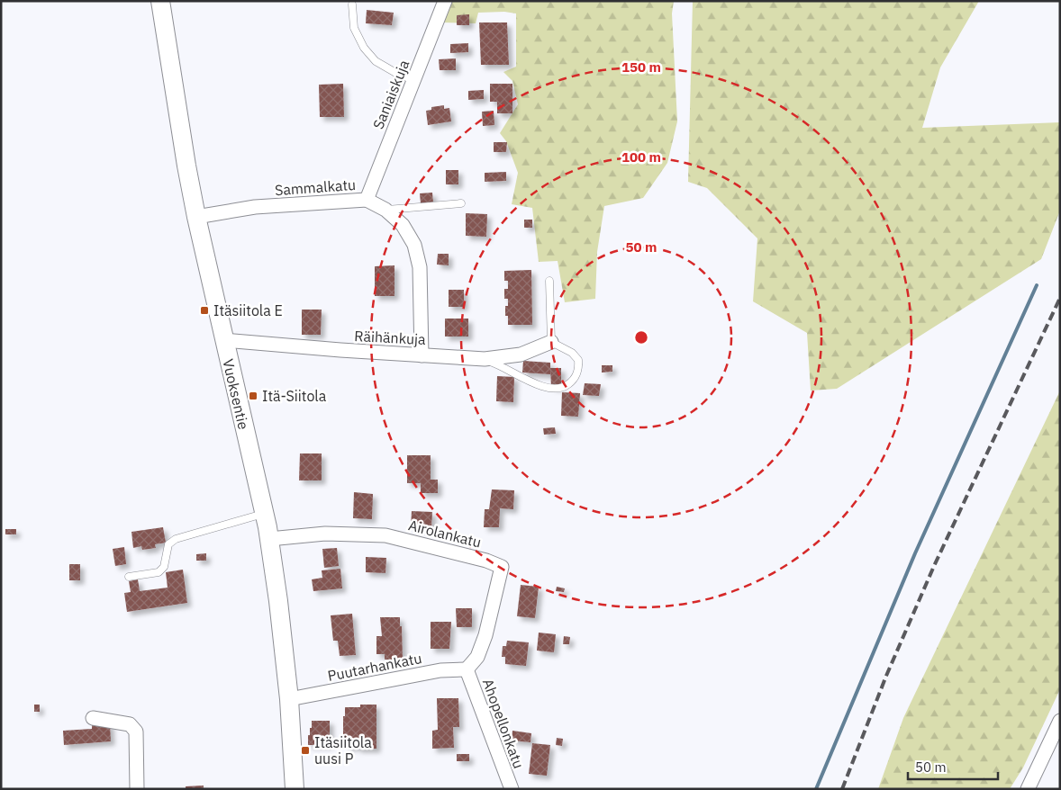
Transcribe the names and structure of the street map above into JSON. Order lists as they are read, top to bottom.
{
  "streets": {
    "street": [
      "Saniaiskuja",
      "Sammalkatu",
      "Räihänkuja",
      "Vuoksentie",
      "Airolankatu",
      "Puutarhankatu",
      "Ahopellonkatu"
    ]
  },
  "crossings": [
    ["Saniaiskuja", "Sammalkatu"],
    ["Sammalkatu", "Räihänkuja"],
    ["Sammalkatu", "Vuoksentie"],
    ["Räihänkuja", "Vuoksentie"],
    ["Vuoksentie", "Airolankatu"],
    ["Vuoksentie", "Puutarhankatu"],
    ["Airolankatu", "Puutarhankatu"],
    ["Airolankatu", "Ahopellonkatu"],
    ["Puutarhankatu", "Ahopellonkatu"]
  ],
  "places": {
    "transit": ["Itäsiitola E", "Itä-Siitola", "Itäsiitola uusi P"]
  },
  "scale_bar": "50 m",
  "rings": ["150 m", "100 m", "50 m"]
}
